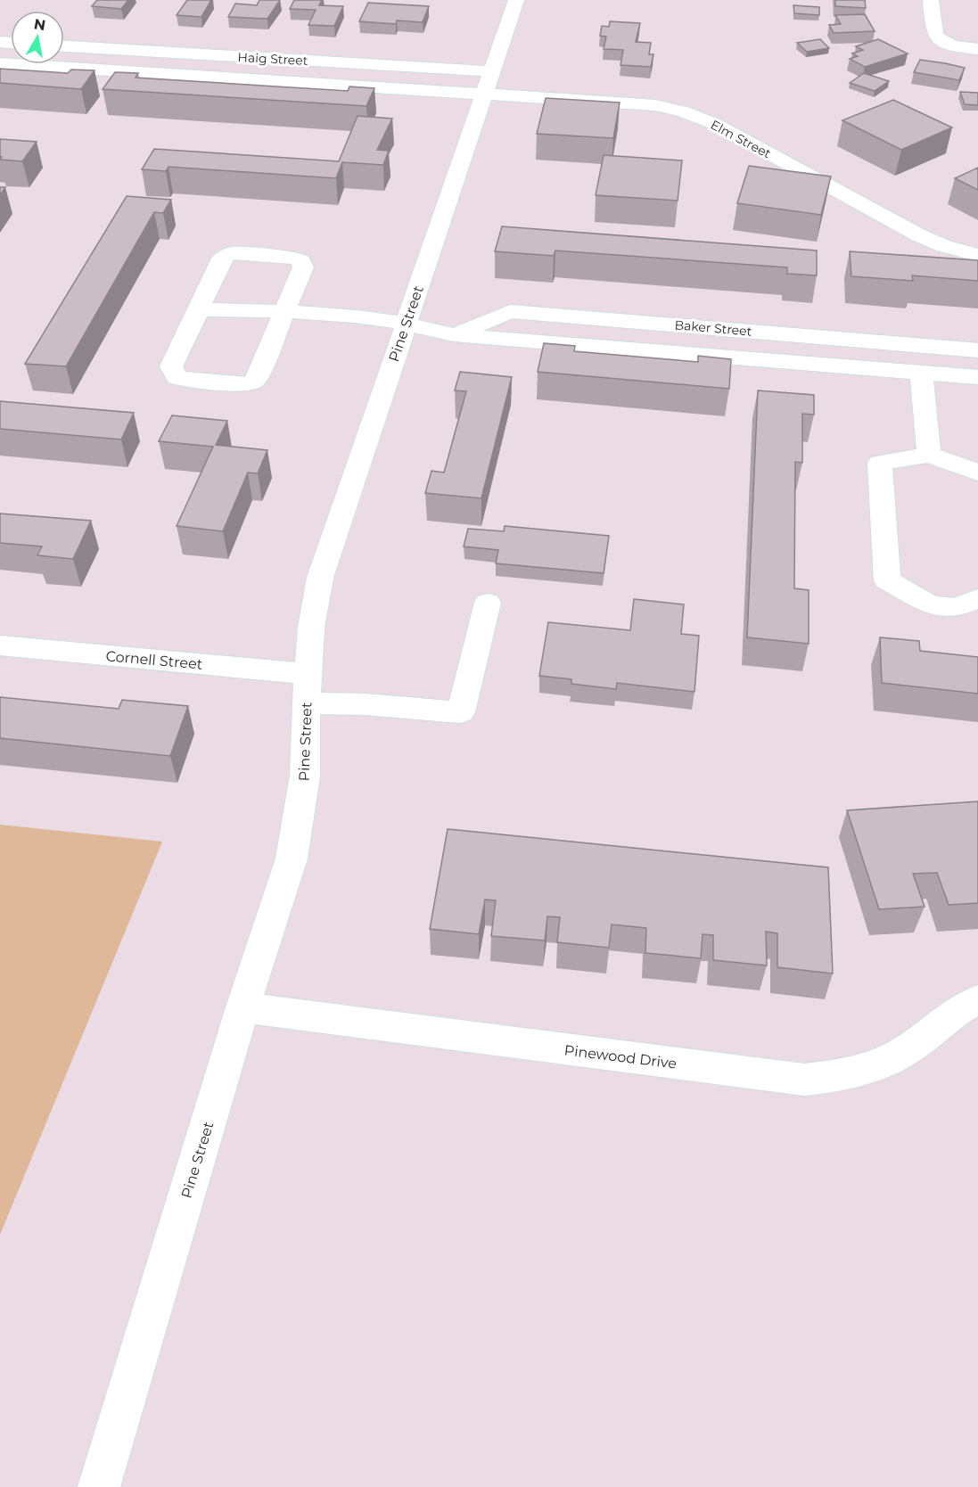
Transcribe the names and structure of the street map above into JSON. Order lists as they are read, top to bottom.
{
  "streets": {
    "street": [
      "Haig Street",
      "Elm Street",
      "Pine Street",
      "Baker Street",
      "Cornell Street",
      "Pinewood Drive"
    ]
  },
  "crossings": [
    ["Haig Street", "Elm Street"],
    ["Haig Street", "Pine Street"],
    ["Elm Street", "Pine Street"],
    ["Pine Street", "Baker Street"],
    ["Pine Street", "Cornell Street"],
    ["Pine Street", "Pinewood Drive"]
  ],
  "north": "top"
}
